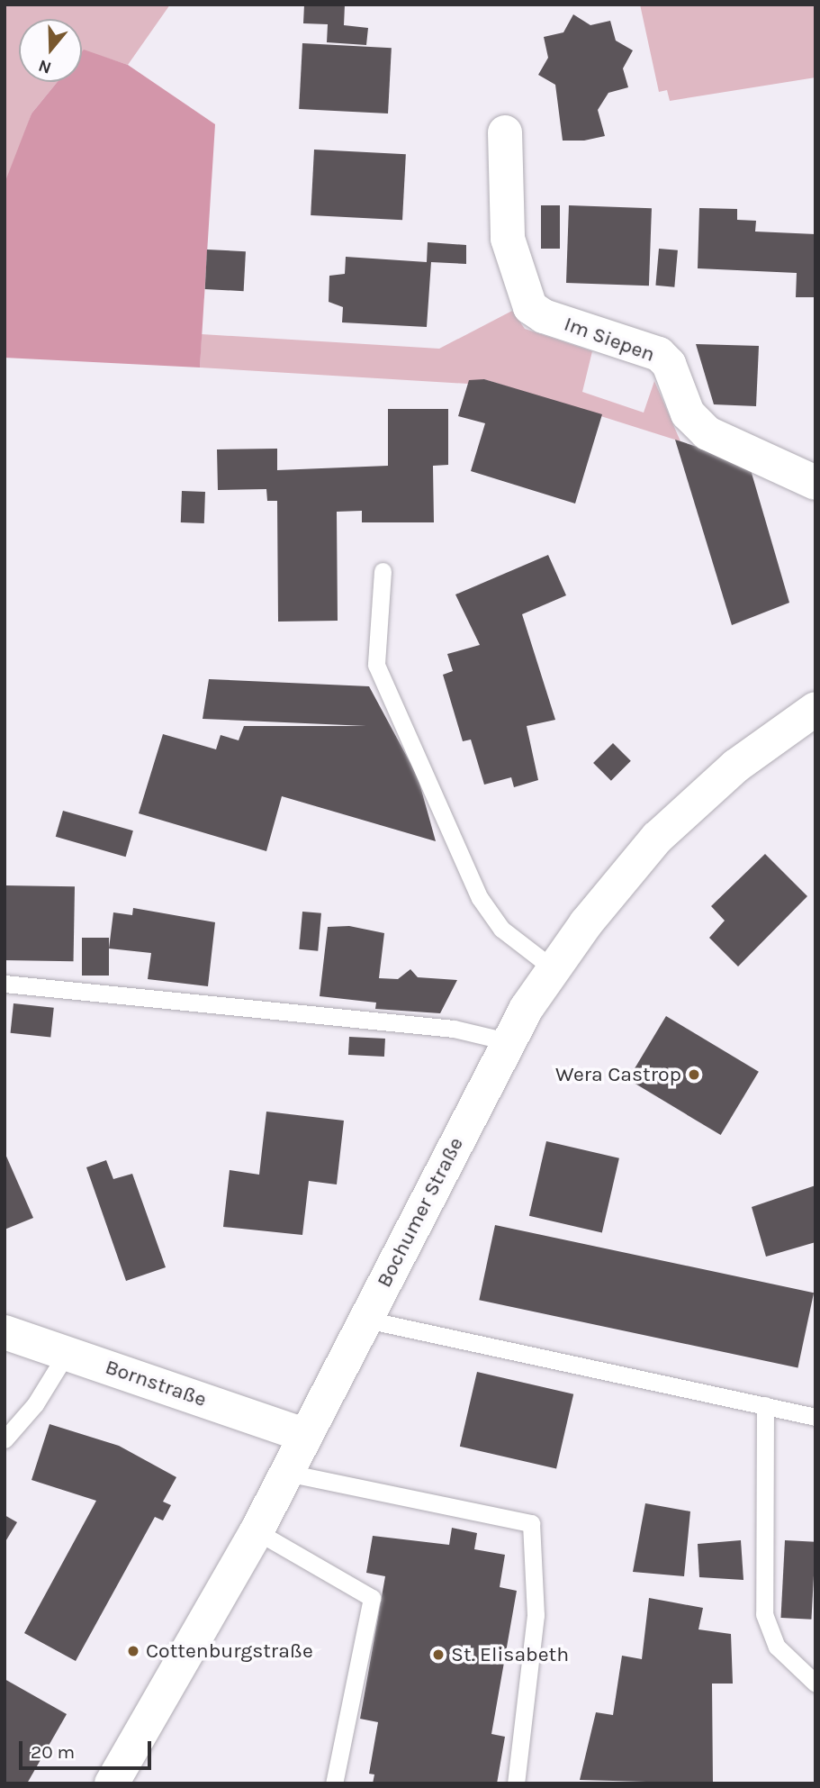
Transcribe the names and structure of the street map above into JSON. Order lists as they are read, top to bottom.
{
  "streets": {
    "main road": ["Im Siepen", "Bochumer Straße", "Bornstraße"]
  },
  "crossings": [
    ["Bochumer Straße", "Bornstraße"]
  ],
  "places": ["Wera Castrop", "Cottenburgstraße", "St. Elisabeth"],
  "scale_bar": "20 m",
  "north": "bottom"
}
